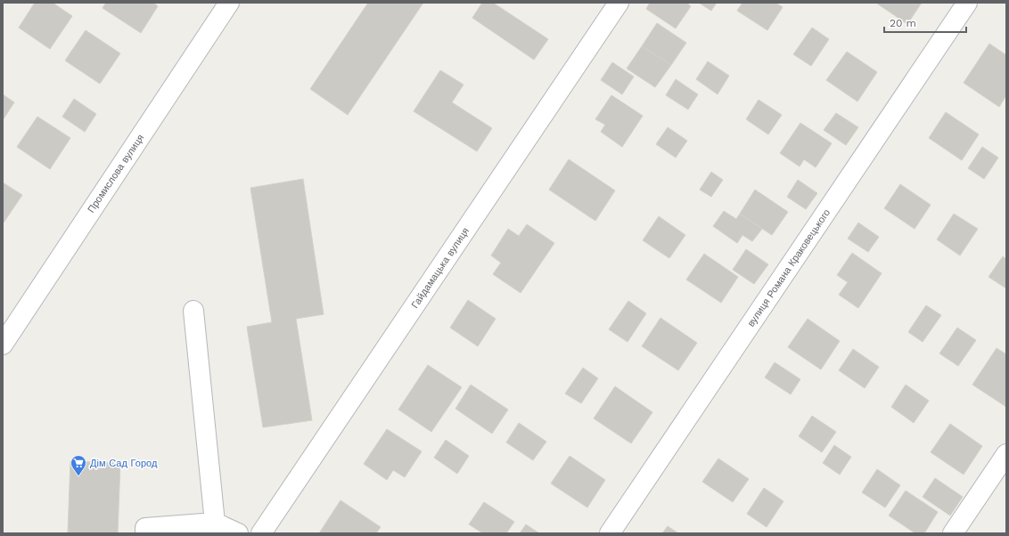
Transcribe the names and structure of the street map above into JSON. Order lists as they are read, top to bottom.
{
  "streets": {
    "street": ["Промислова вулиця", "Гайдамацька вулиця", "вулиця Романа Краковецького"]
  },
  "places": {
    "supermarket": ["Дім Сад Город"]
  },
  "scale_bar": "20 m"
}
